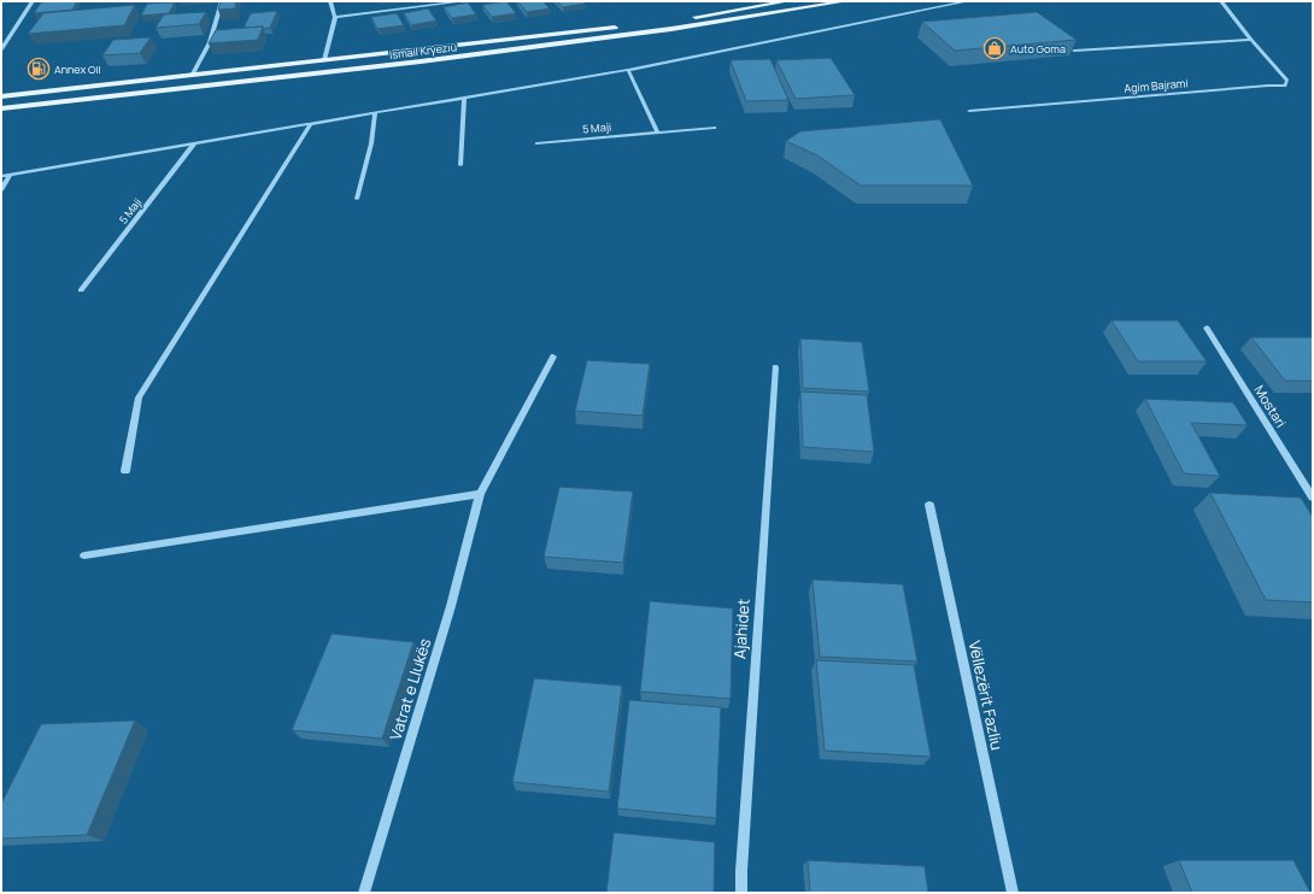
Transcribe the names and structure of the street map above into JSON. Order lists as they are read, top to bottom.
{
  "streets": {
    "main road": ["Ismail Kryeziu"],
    "street": [
      "Agim Bajrami",
      "5 Maji",
      "Mostari",
      "Ajahidet",
      "Vatrat e Llukës",
      "Vëllezërit Fazliu"
    ]
  },
  "places": {
    "shop": ["Auto Goma"],
    "fuel station": ["Annex Oil"]
  }
}
